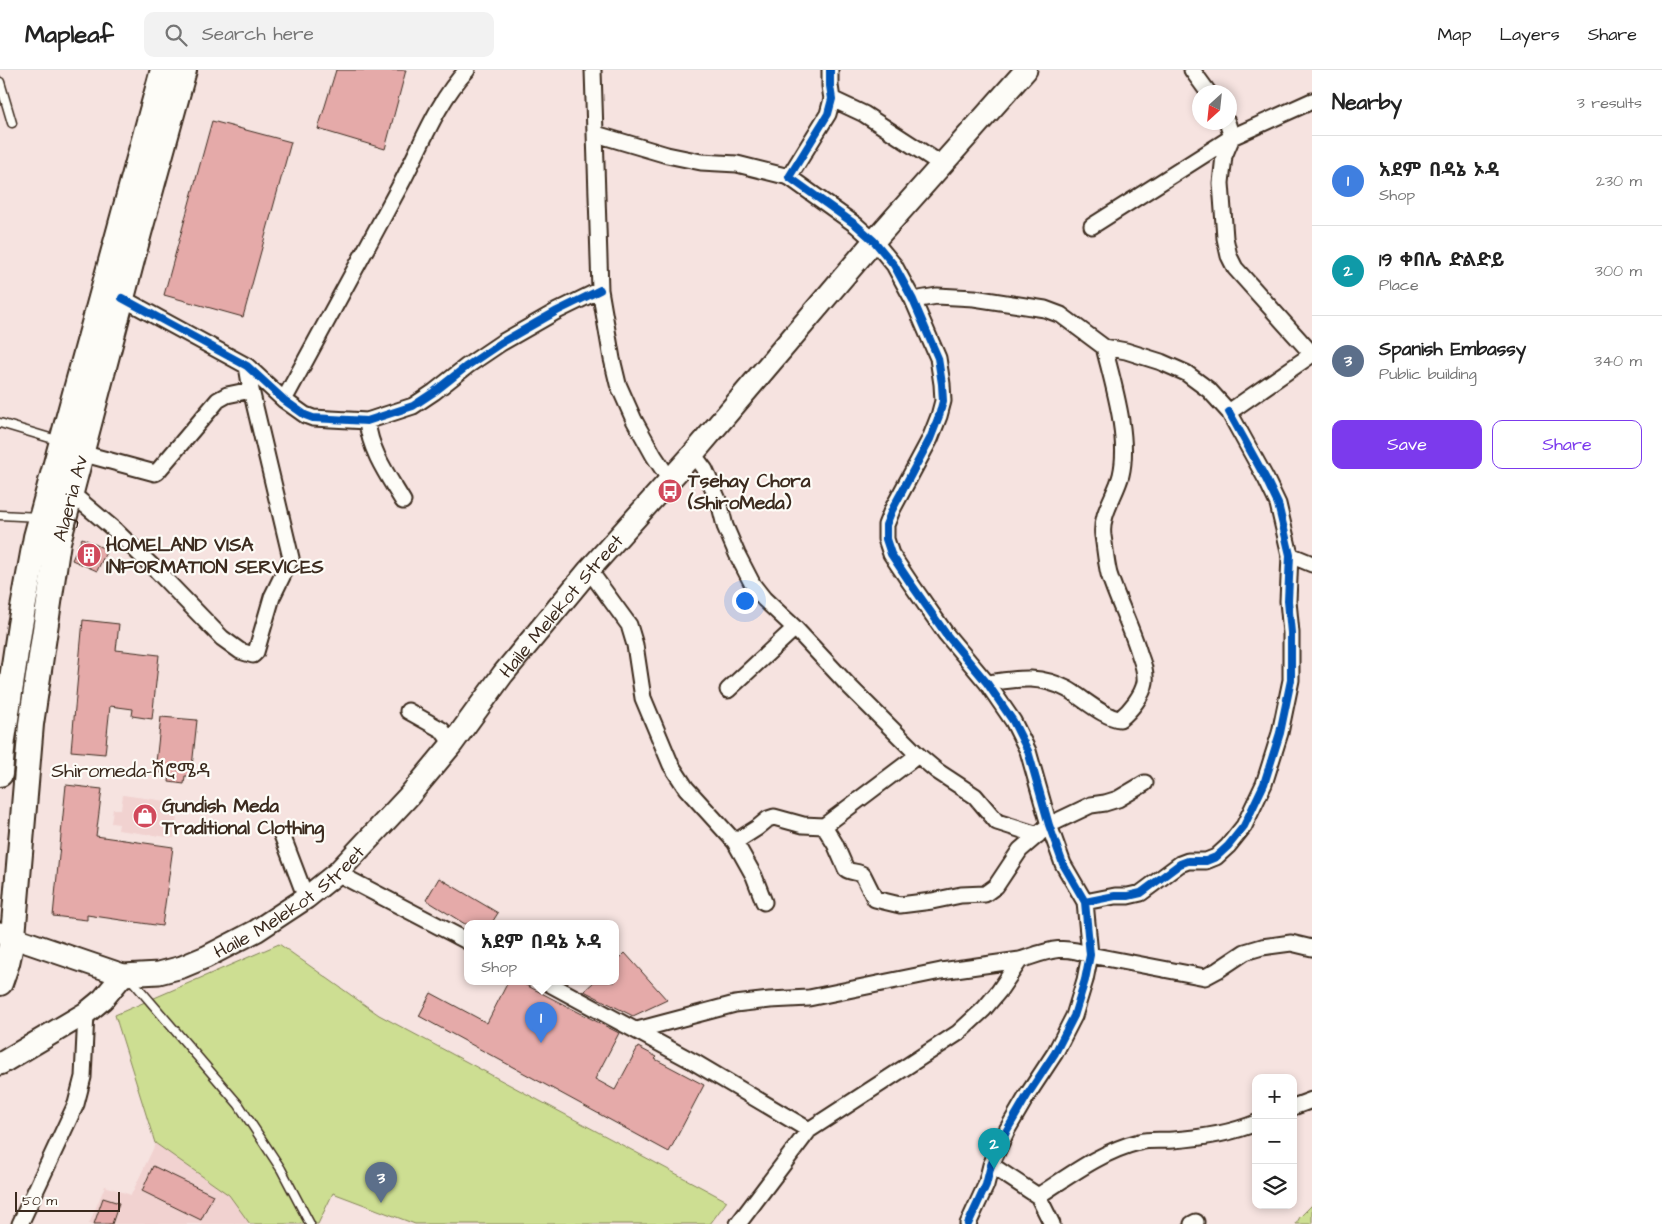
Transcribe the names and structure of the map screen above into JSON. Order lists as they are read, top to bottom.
{
  "streets": {
    "main road": ["Algeria Av", "Haile Melekot Street"]
  },
  "crossings": [
    ["Algeria Av", "Haile Melekot Street"]
  ],
  "districts": ["Shiromeda-ሽሮሜዳ"],
  "places": {
    "bus stop": ["Tsehay Chora (ShiroMeda)"],
    "building": ["HOMELAND VISA INFORMATION SERVICES"],
    "shop": ["Gundish Meda Traditional Clothing"]
  },
  "scale_bar": "50 m",
  "north": "bottom left",
  "page": {
    "header": "Mapleaf",
    "search": "Search here",
    "nav": ["Map", "Layers", "Share"],
    "heading": ["Nearby", "3 results"],
    "list": [
      {
        "mark": "1",
        "name": "አደም በዳኔ ኦዳ",
        "note": "Shop",
        "value": "230 m"
      },
      {
        "mark": "2",
        "name": "19 ቀበሌ ድልድይ",
        "note": "Place",
        "value": "300 m"
      },
      {
        "mark": "3",
        "name": "Spanish Embassy",
        "note": "Public building",
        "value": "340 m"
      }
    ],
    "buttons": ["Save", "Share"],
    "popup": ["አደም በዳኔ ኦዳ", "Shop"],
    "pins": ["1", "2", "3"],
    "map_buttons": ["+", "−"],
    "scale": "50 m"
  }
}
